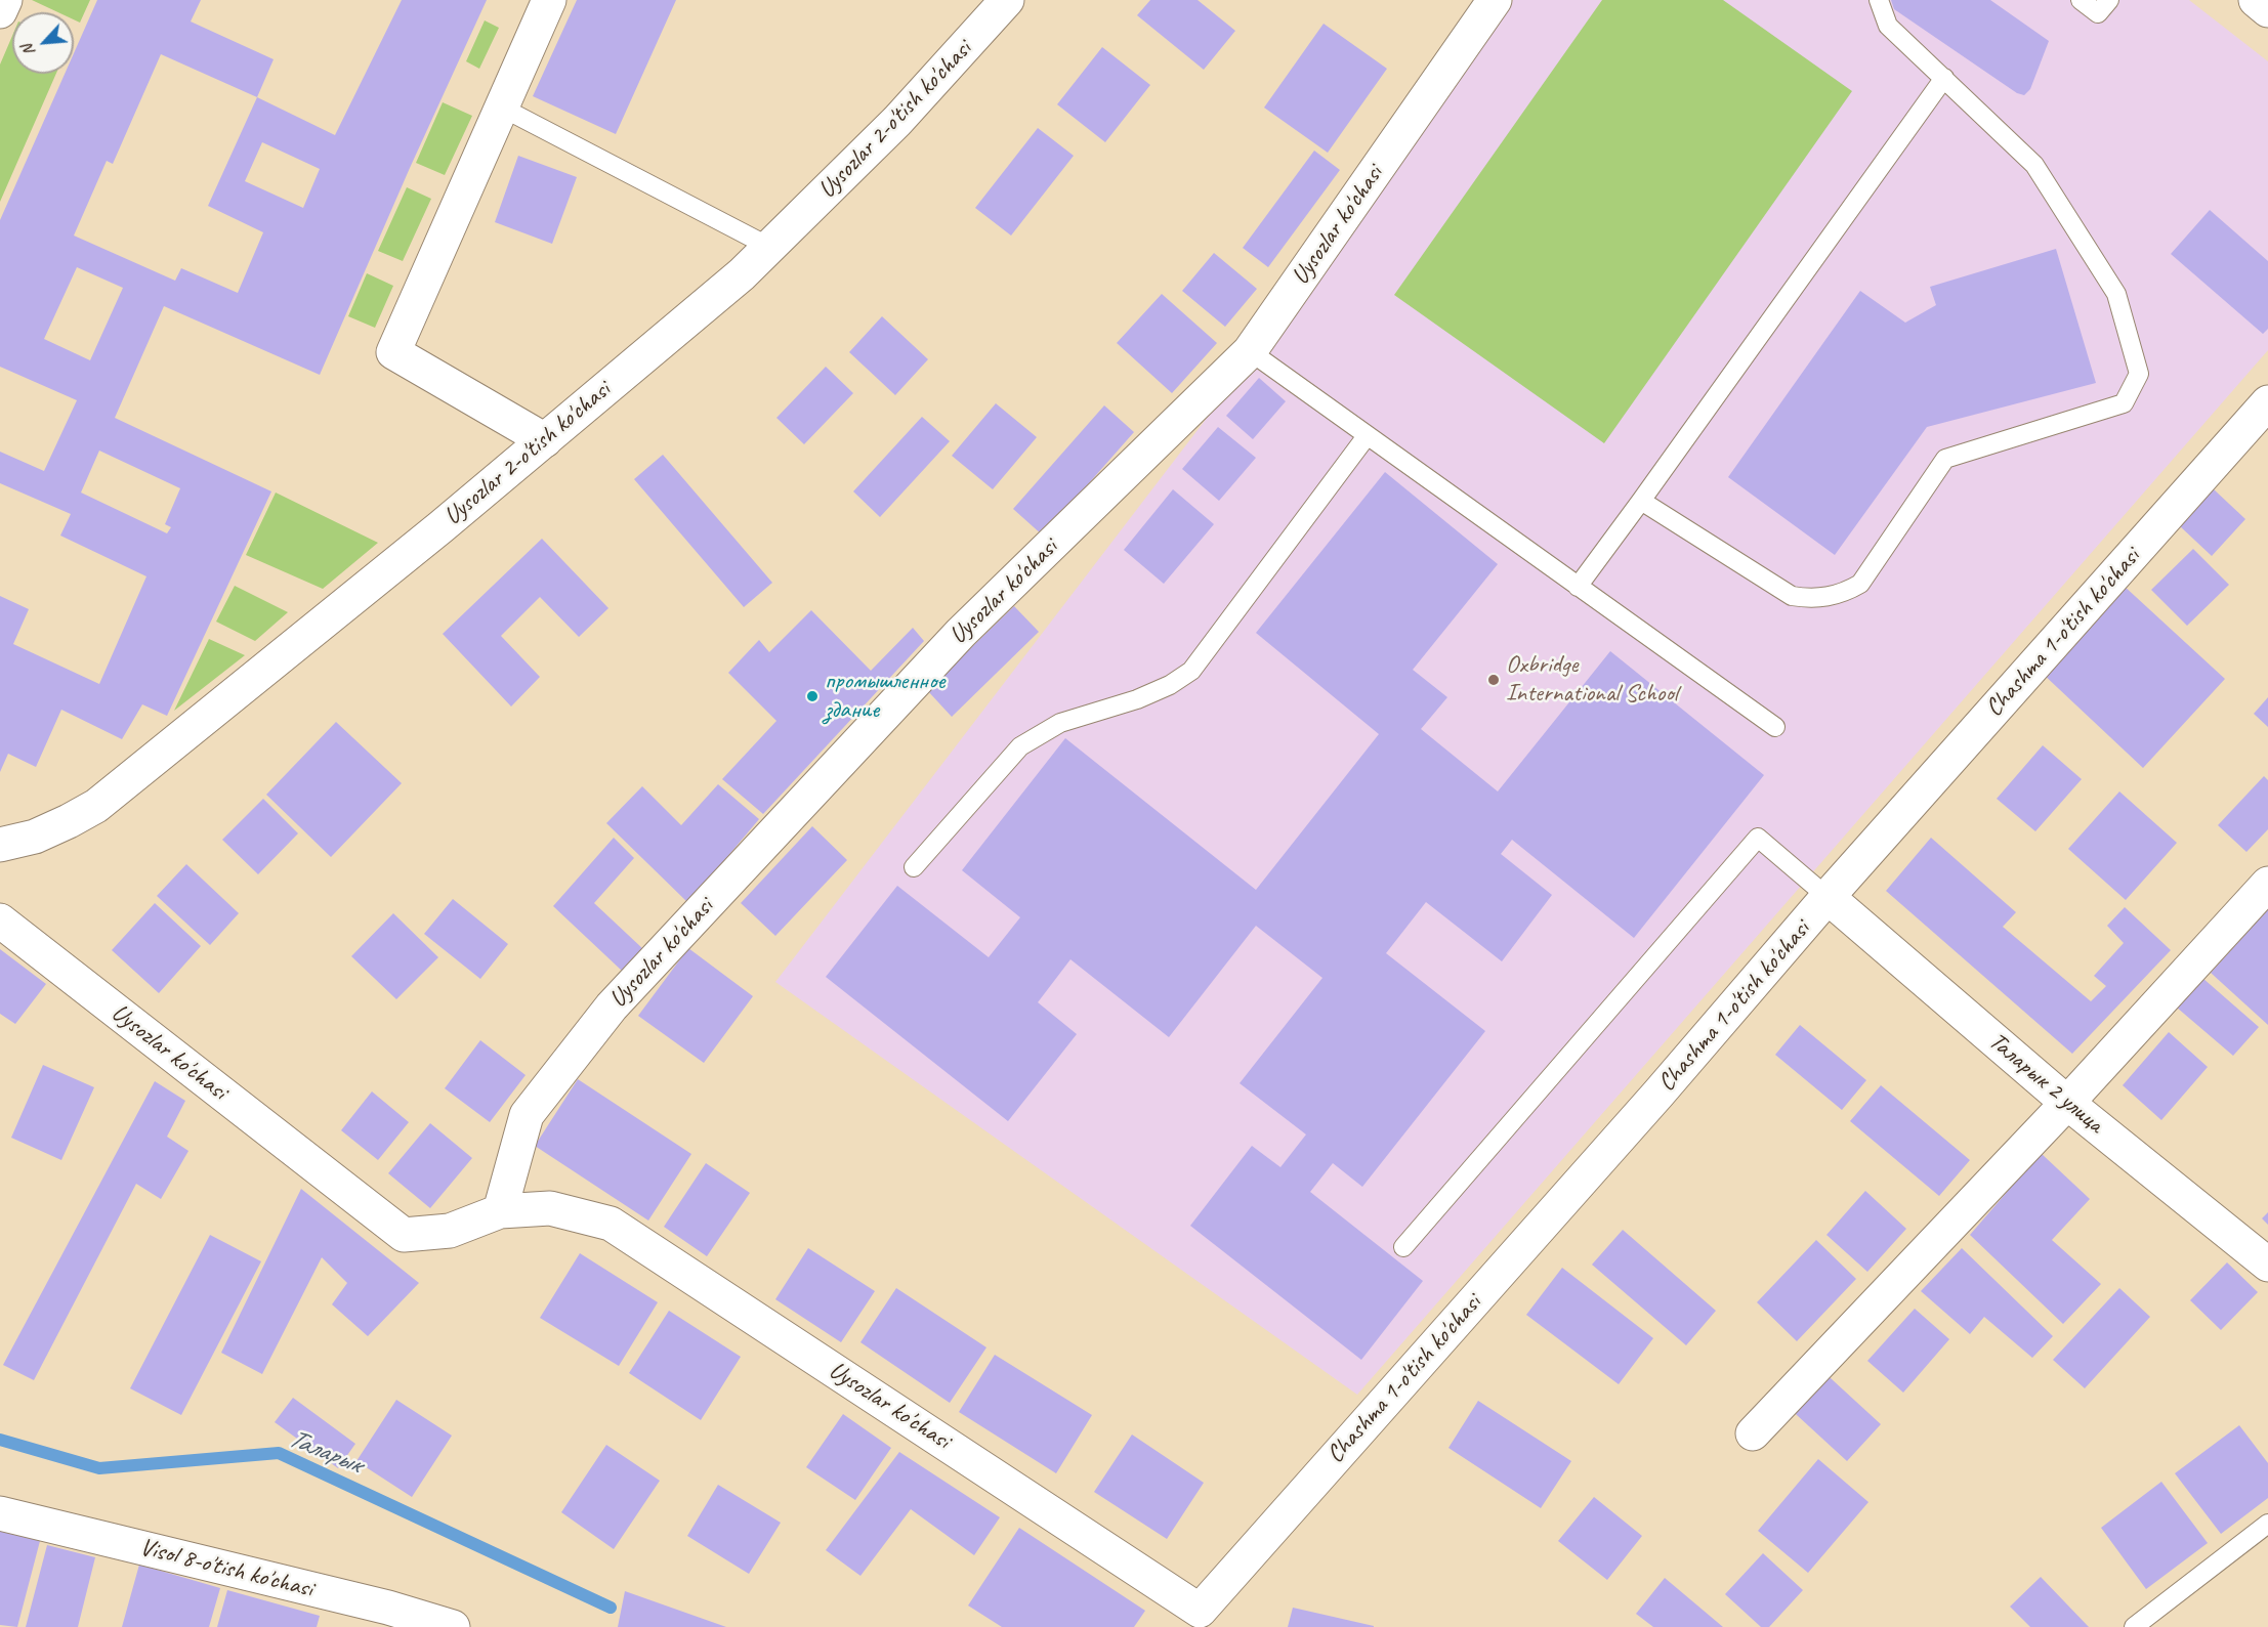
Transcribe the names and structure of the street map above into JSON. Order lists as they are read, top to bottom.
{
  "streets": {
    "street": [
      "Uysozlar 2-o'tish ko'chasi",
      "Uysozlar ko'chasi",
      "Chashma 1-o'tish ko'chasi",
      "Таларык 2 улица",
      "Visol 8-o'tish ko'chasi"
    ]
  },
  "crossings": [
    ["Uysozlar ko'chasi", "Chashma 1-o'tish ko'chasi"],
    ["Chashma 1-o'tish ko'chasi", "Таларык 2 улица"]
  ],
  "water": ["Таларык"],
  "places": ["Oxbridge International School", "промышленное здание"],
  "north": "bottom left"
}
